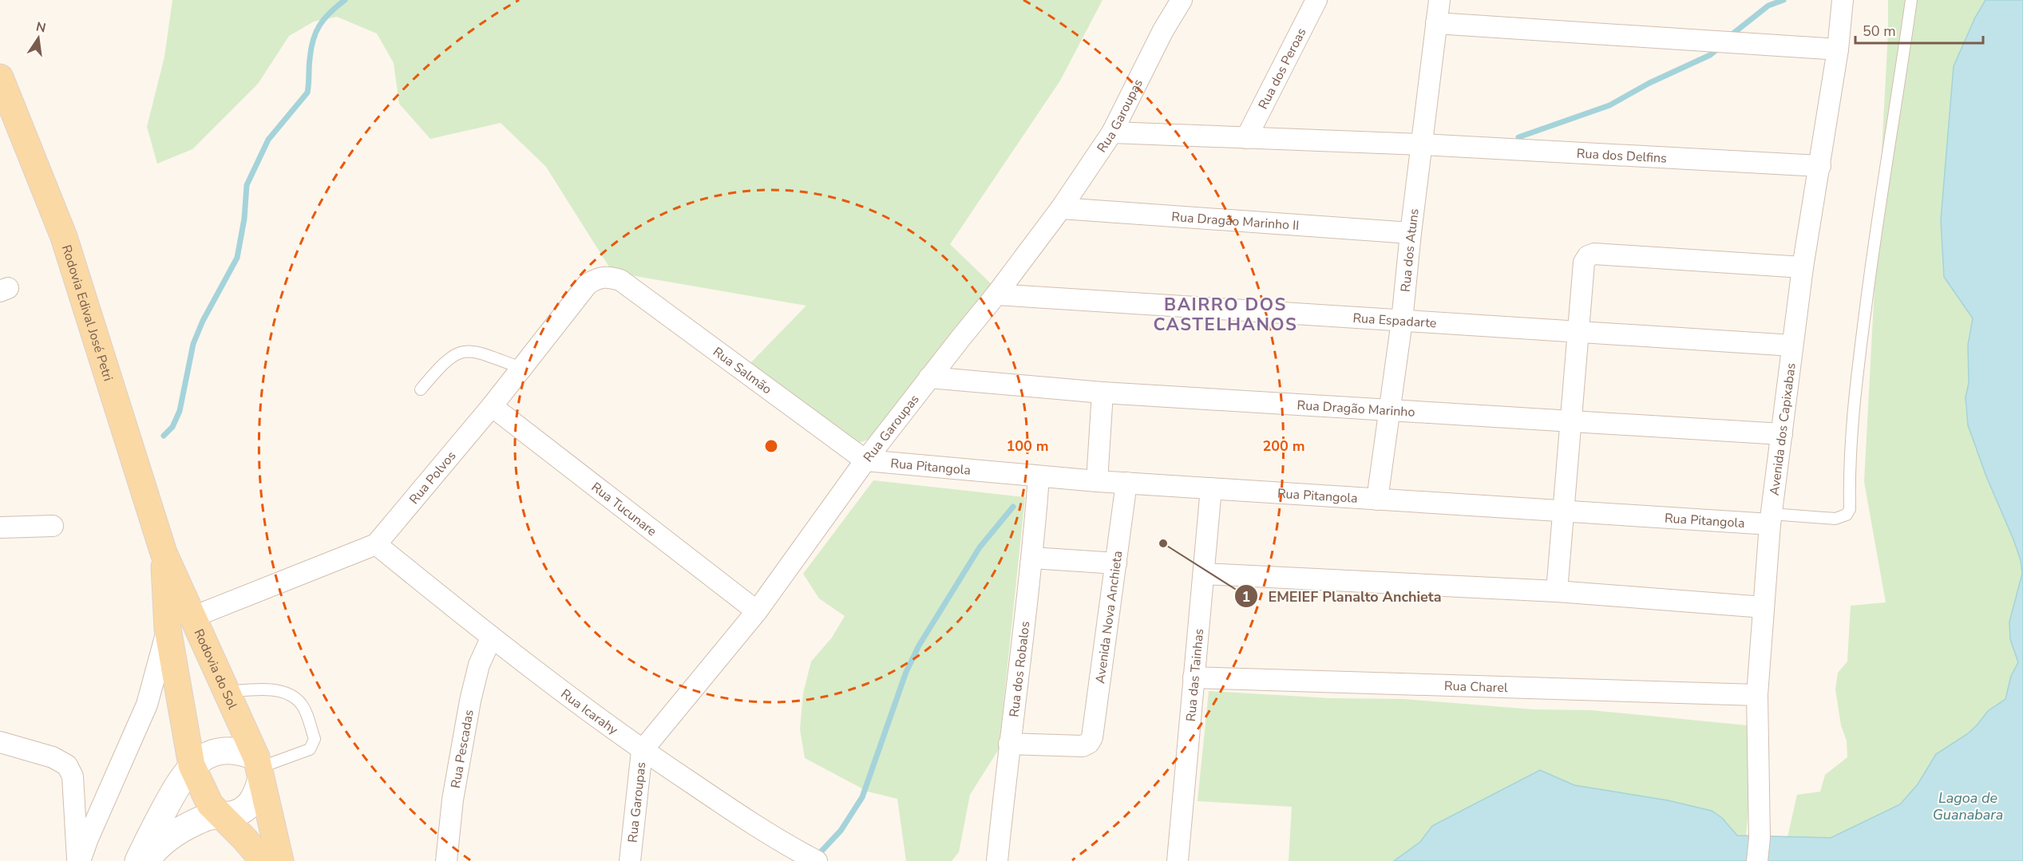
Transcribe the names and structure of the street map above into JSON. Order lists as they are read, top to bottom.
{
  "streets": {
    "main road": ["Rodovia Edival José Petri", "Rodovia do Sol"],
    "street": [
      "Rua dos Peroas",
      "Rua Garoupas",
      "Rua dos Delfins",
      "Rua Dragão Marinho II",
      "Rua dos Atuns",
      "Rua Espadarte",
      "Rua Salmão",
      "Rua Dragão Marinho",
      "Avenida dos Capixabas",
      "Rua Pitangola",
      "Rua Polvos",
      "Rua Tucunare",
      "Avenida Nova Anchieta",
      "Rua dos Robalos",
      "Rua das Tainhas",
      "Rua Charel",
      "Rua Icarahy",
      "Rua Pescadas"
    ]
  },
  "crossings": [
    ["Rua dos Peroas", "Rua dos Delfins"],
    ["Rua Garoupas", "Rua dos Delfins"],
    ["Rua Garoupas", "Rua Dragão Marinho II"],
    ["Rua Garoupas", "Rua Espadarte"],
    ["Rua Garoupas", "Rua Salmão"],
    ["Rua Garoupas", "Rua Dragão Marinho"],
    ["Rua Garoupas", "Rua Pitangola"],
    ["Rua Garoupas", "Rua Tucunare"],
    ["Rua Garoupas", "Rua Icarahy"],
    ["Rua dos Delfins", "Rua dos Atuns"],
    ["Rua dos Delfins", "Avenida dos Capixabas"],
    ["Rua Dragão Marinho II", "Rua dos Atuns"],
    ["Rua dos Atuns", "Rua Espadarte"],
    ["Rua dos Atuns", "Rua Dragão Marinho"],
    ["Rua dos Atuns", "Rua Pitangola"],
    ["Rodovia Edival José Petri", "Rodovia do Sol"],
    ["Rua Espadarte", "Avenida dos Capixabas"],
    ["Rua Salmão", "Rua Pitangola"],
    ["Rua Salmão", "Rua Polvos"],
    ["Rua Dragão Marinho", "Avenida dos Capixabas"],
    ["Avenida dos Capixabas", "Rua Pitangola"],
    ["Avenida dos Capixabas", "Rua Charel"],
    ["Rua Pitangola", "Avenida Nova Anchieta"],
    ["Rua Pitangola", "Rua dos Robalos"],
    ["Rua Pitangola", "Rua das Tainhas"],
    ["Rua Polvos", "Rua Tucunare"],
    ["Rua Polvos", "Rodovia do Sol"],
    ["Rua Polvos", "Rua Icarahy"],
    ["Avenida Nova Anchieta", "Rua dos Robalos"],
    ["Rua das Tainhas", "Rua Charel"],
    ["Rua Icarahy", "Rua Pescadas"]
  ],
  "districts": ["BAIRRO DOS CASTELHANOS"],
  "water": ["Lagoa de Guanabara"],
  "places": ["EMEIEF Planalto Anchieta"],
  "scale_bar": "50 m",
  "north": "top",
  "rings": ["100 m", "200 m"]
}
